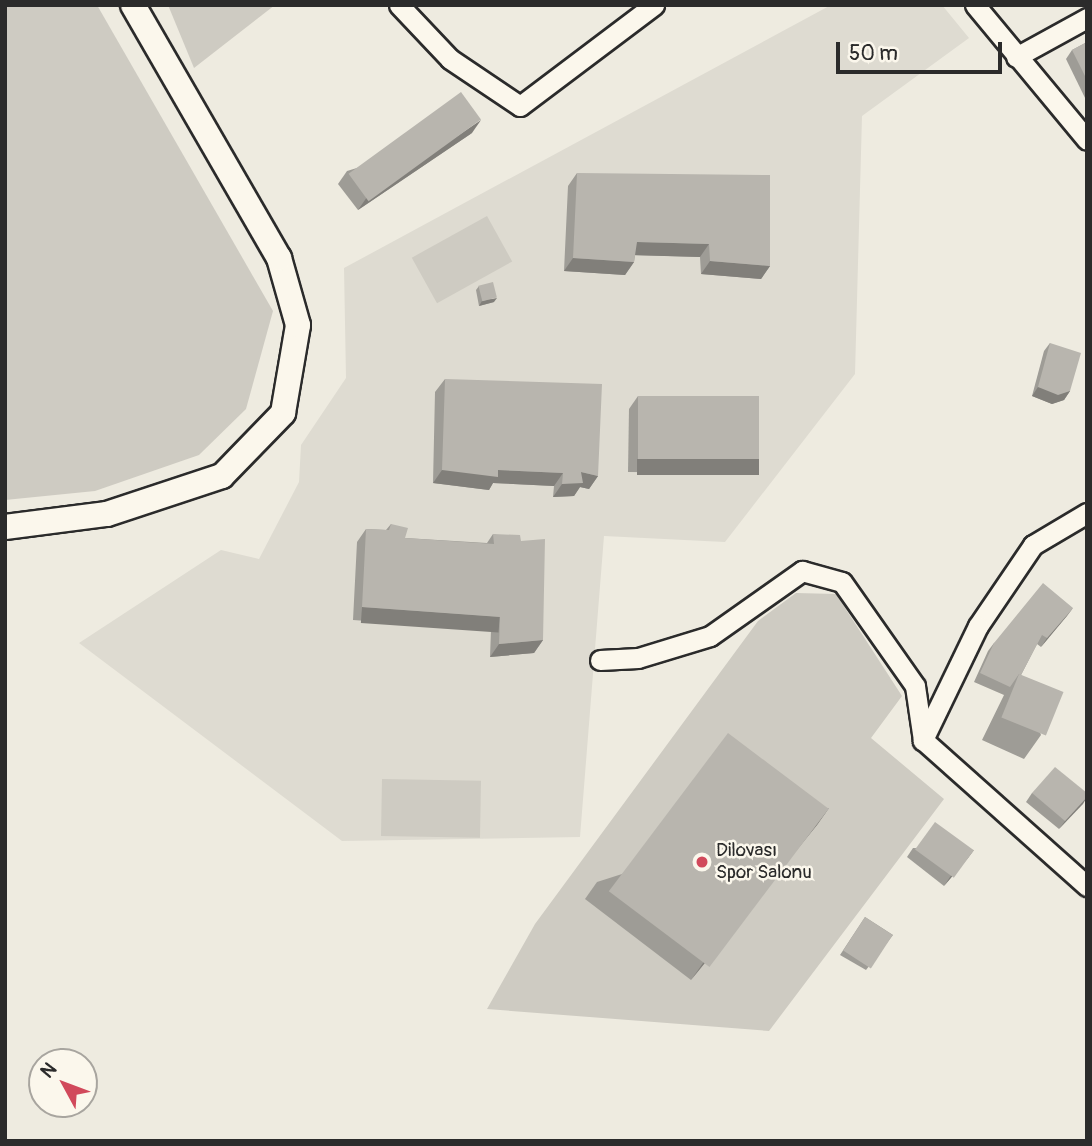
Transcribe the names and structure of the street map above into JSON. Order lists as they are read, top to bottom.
{
  "places": ["Dilovası Spor Salonu"],
  "scale_bar": "50 m",
  "north": "top left"
}
